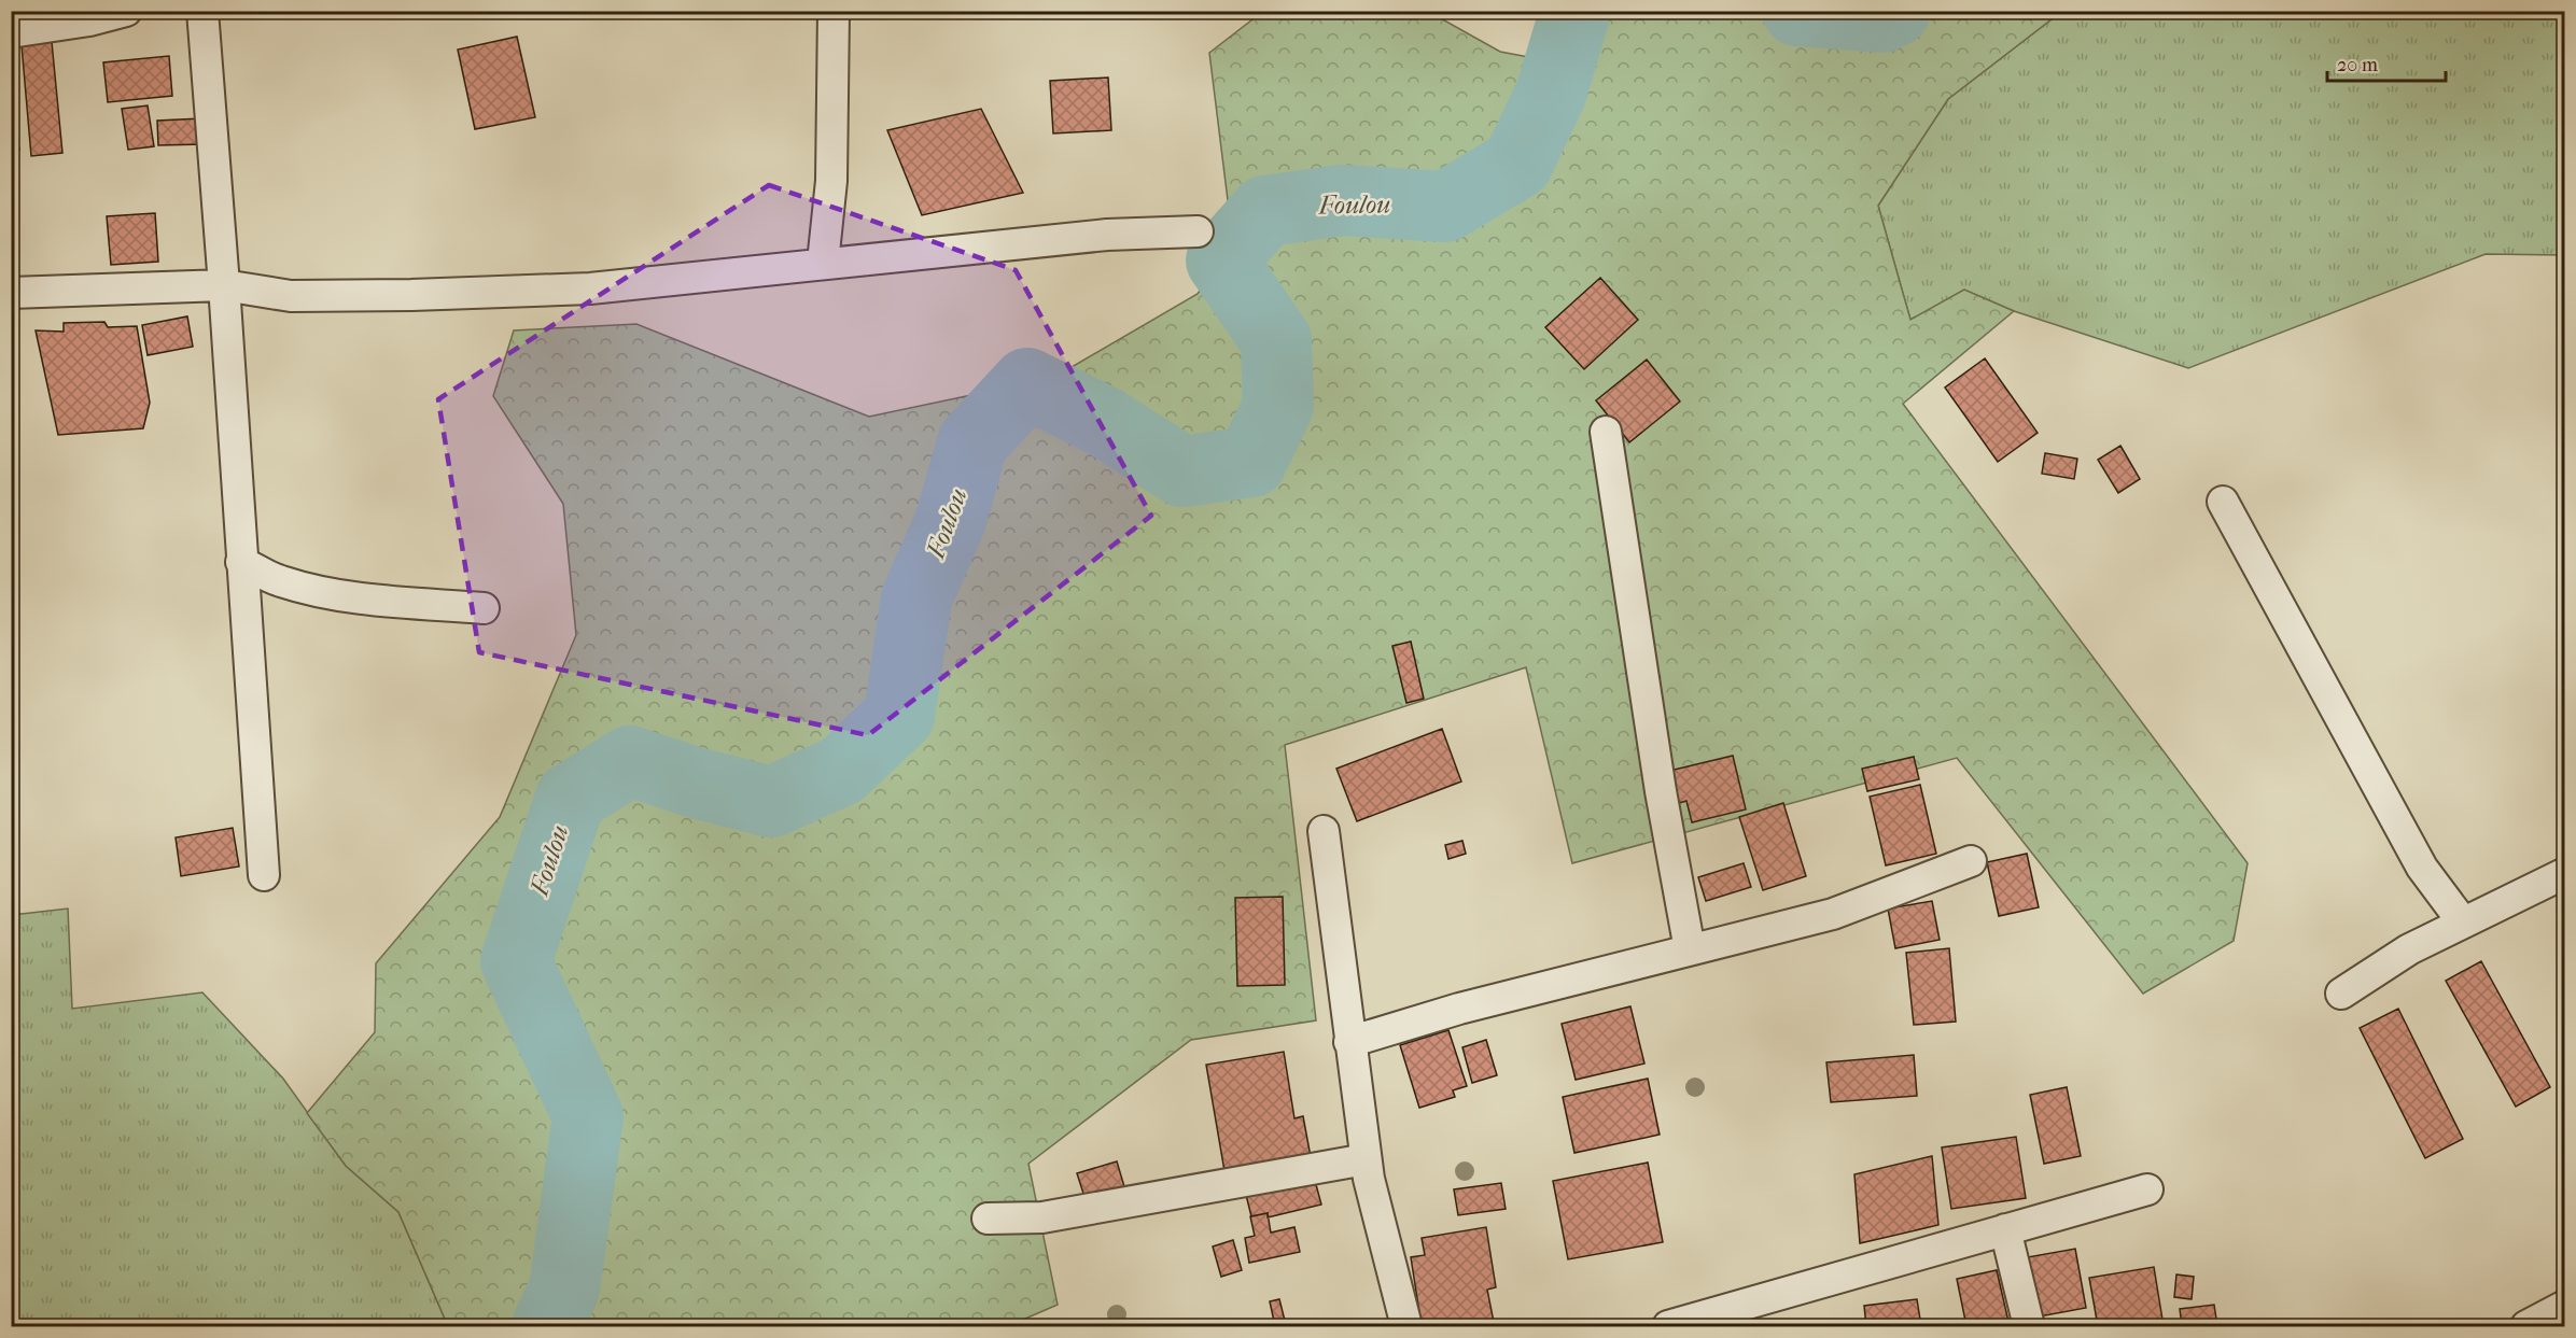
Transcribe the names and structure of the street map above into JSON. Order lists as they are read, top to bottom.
{
  "water": ["Foulou"],
  "scale_bar": "20 m"
}
